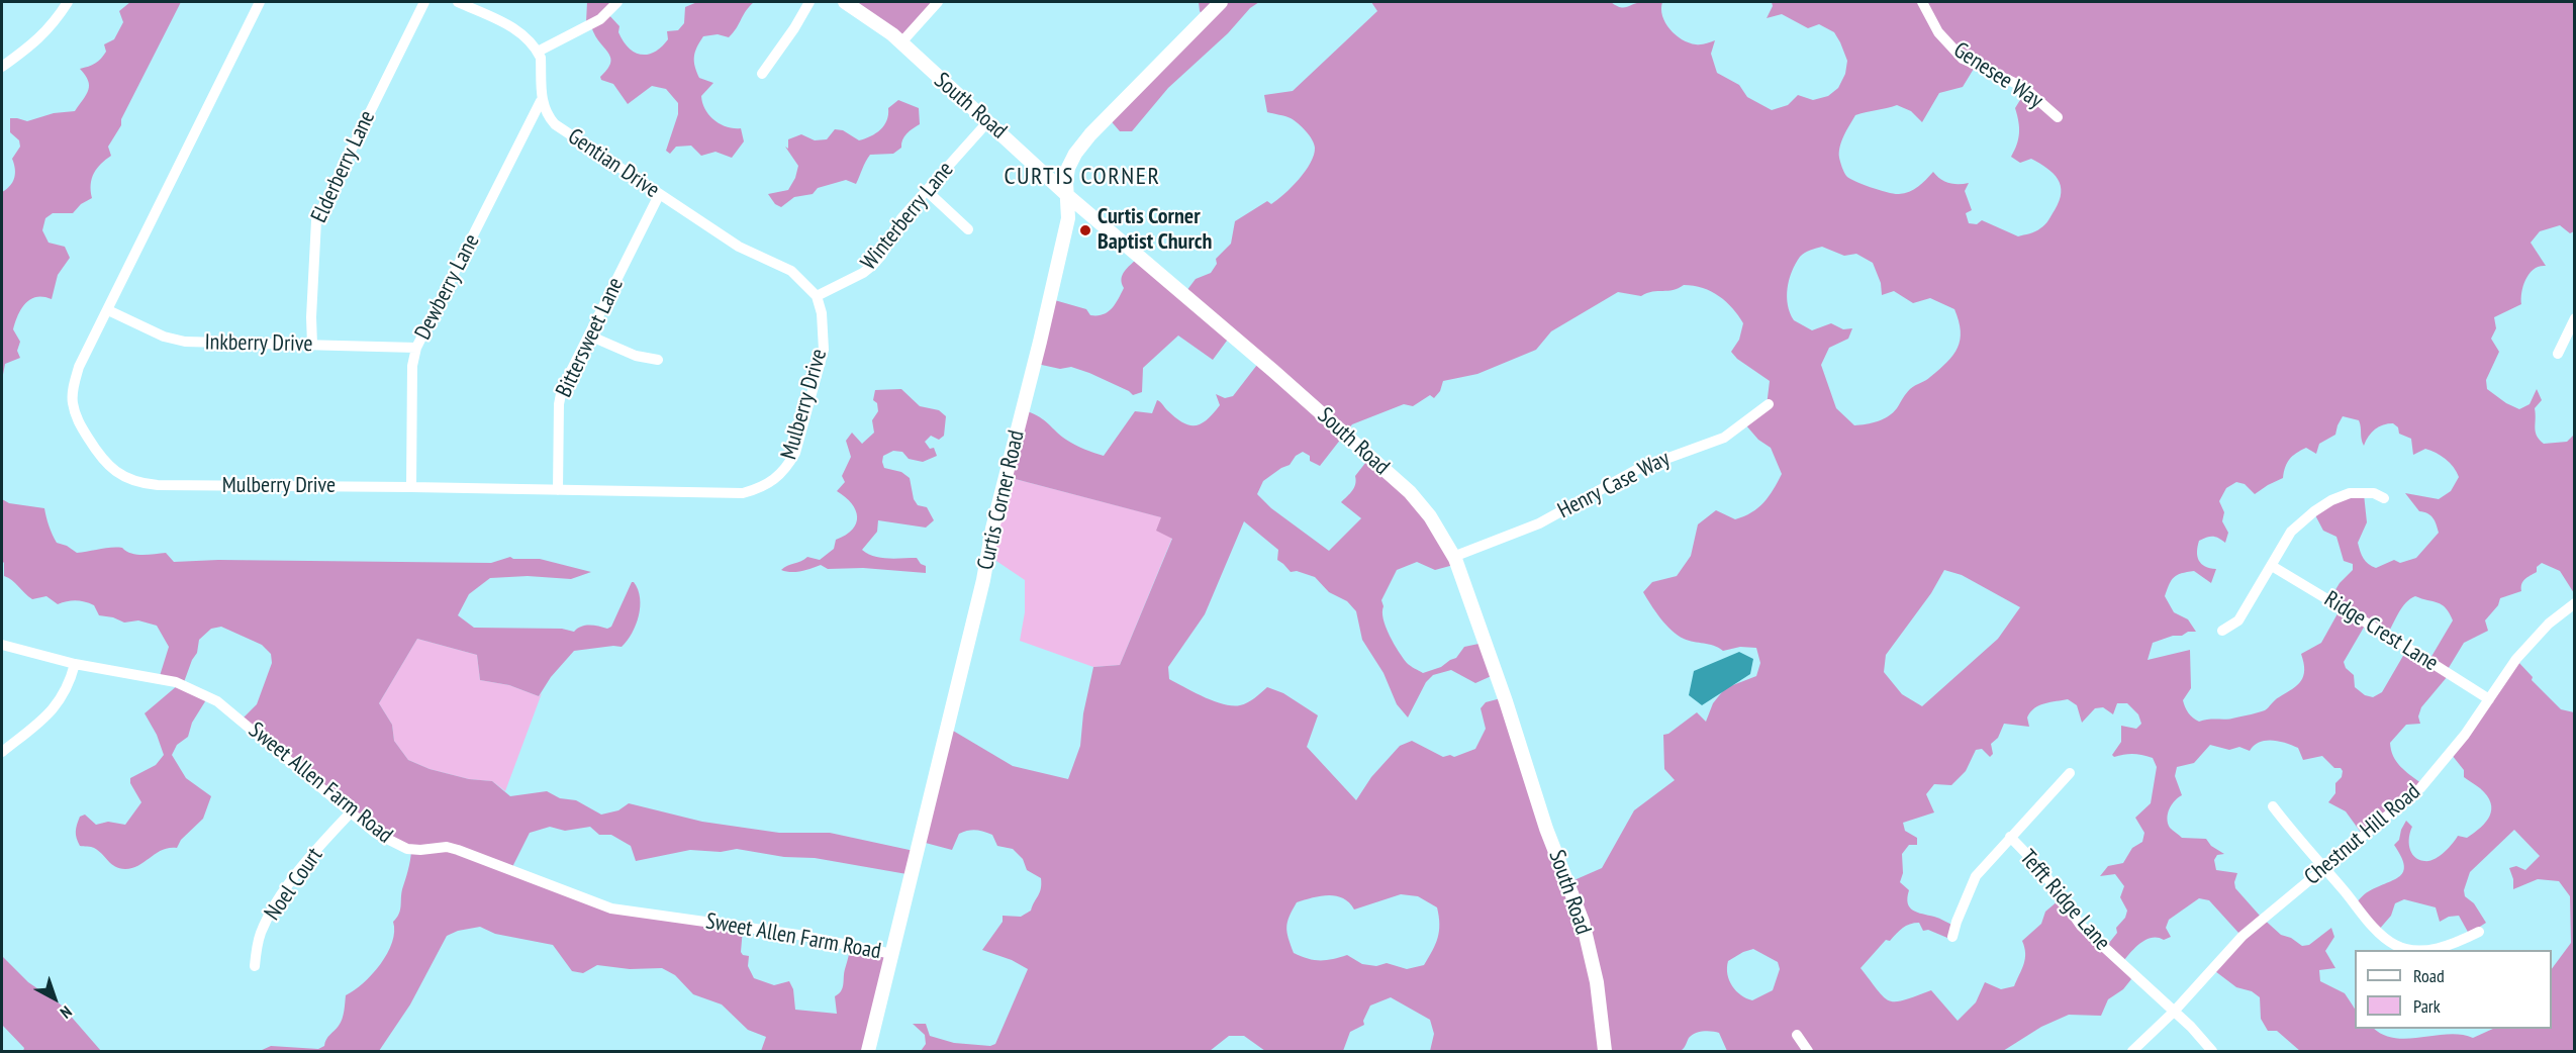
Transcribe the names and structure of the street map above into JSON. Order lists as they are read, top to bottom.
{
  "streets": {
    "street": [
      "Genesee Way",
      "South Road",
      "Gentian Drive",
      "Elderberry Lane",
      "Winterberry Lane",
      "Dewberry Lane",
      "Bittersweet Lane",
      "Inkberry Drive",
      "Mulberry Drive",
      "Henry Case Way",
      "Curtis Corner Road",
      "Ridge Crest Lane",
      "Sweet Allen Farm Road",
      "Chestnut Hill Road",
      "Noel Court",
      "Tefft Ridge Lane"
    ]
  },
  "crossings": [
    ["South Road", "Winterberry Lane"],
    ["South Road", "Henry Case Way"],
    ["South Road", "Curtis Corner Road"],
    ["Gentian Drive", "Winterberry Lane"],
    ["Gentian Drive", "Dewberry Lane"],
    ["Gentian Drive", "Bittersweet Lane"],
    ["Gentian Drive", "Mulberry Drive"],
    ["Elderberry Lane", "Inkberry Drive"],
    ["Winterberry Lane", "Mulberry Drive"],
    ["Dewberry Lane", "Inkberry Drive"],
    ["Dewberry Lane", "Mulberry Drive"],
    ["Bittersweet Lane", "Mulberry Drive"],
    ["Inkberry Drive", "Mulberry Drive"],
    ["Curtis Corner Road", "Sweet Allen Farm Road"],
    ["Ridge Crest Lane", "Chestnut Hill Road"],
    ["Sweet Allen Farm Road", "Noel Court"],
    ["Chestnut Hill Road", "Tefft Ridge Lane"]
  ],
  "districts": ["CURTIS CORNER"],
  "places": ["Curtis Corner Baptist Church"],
  "legend": ["Road", "Park"],
  "north": "bottom right"
}
